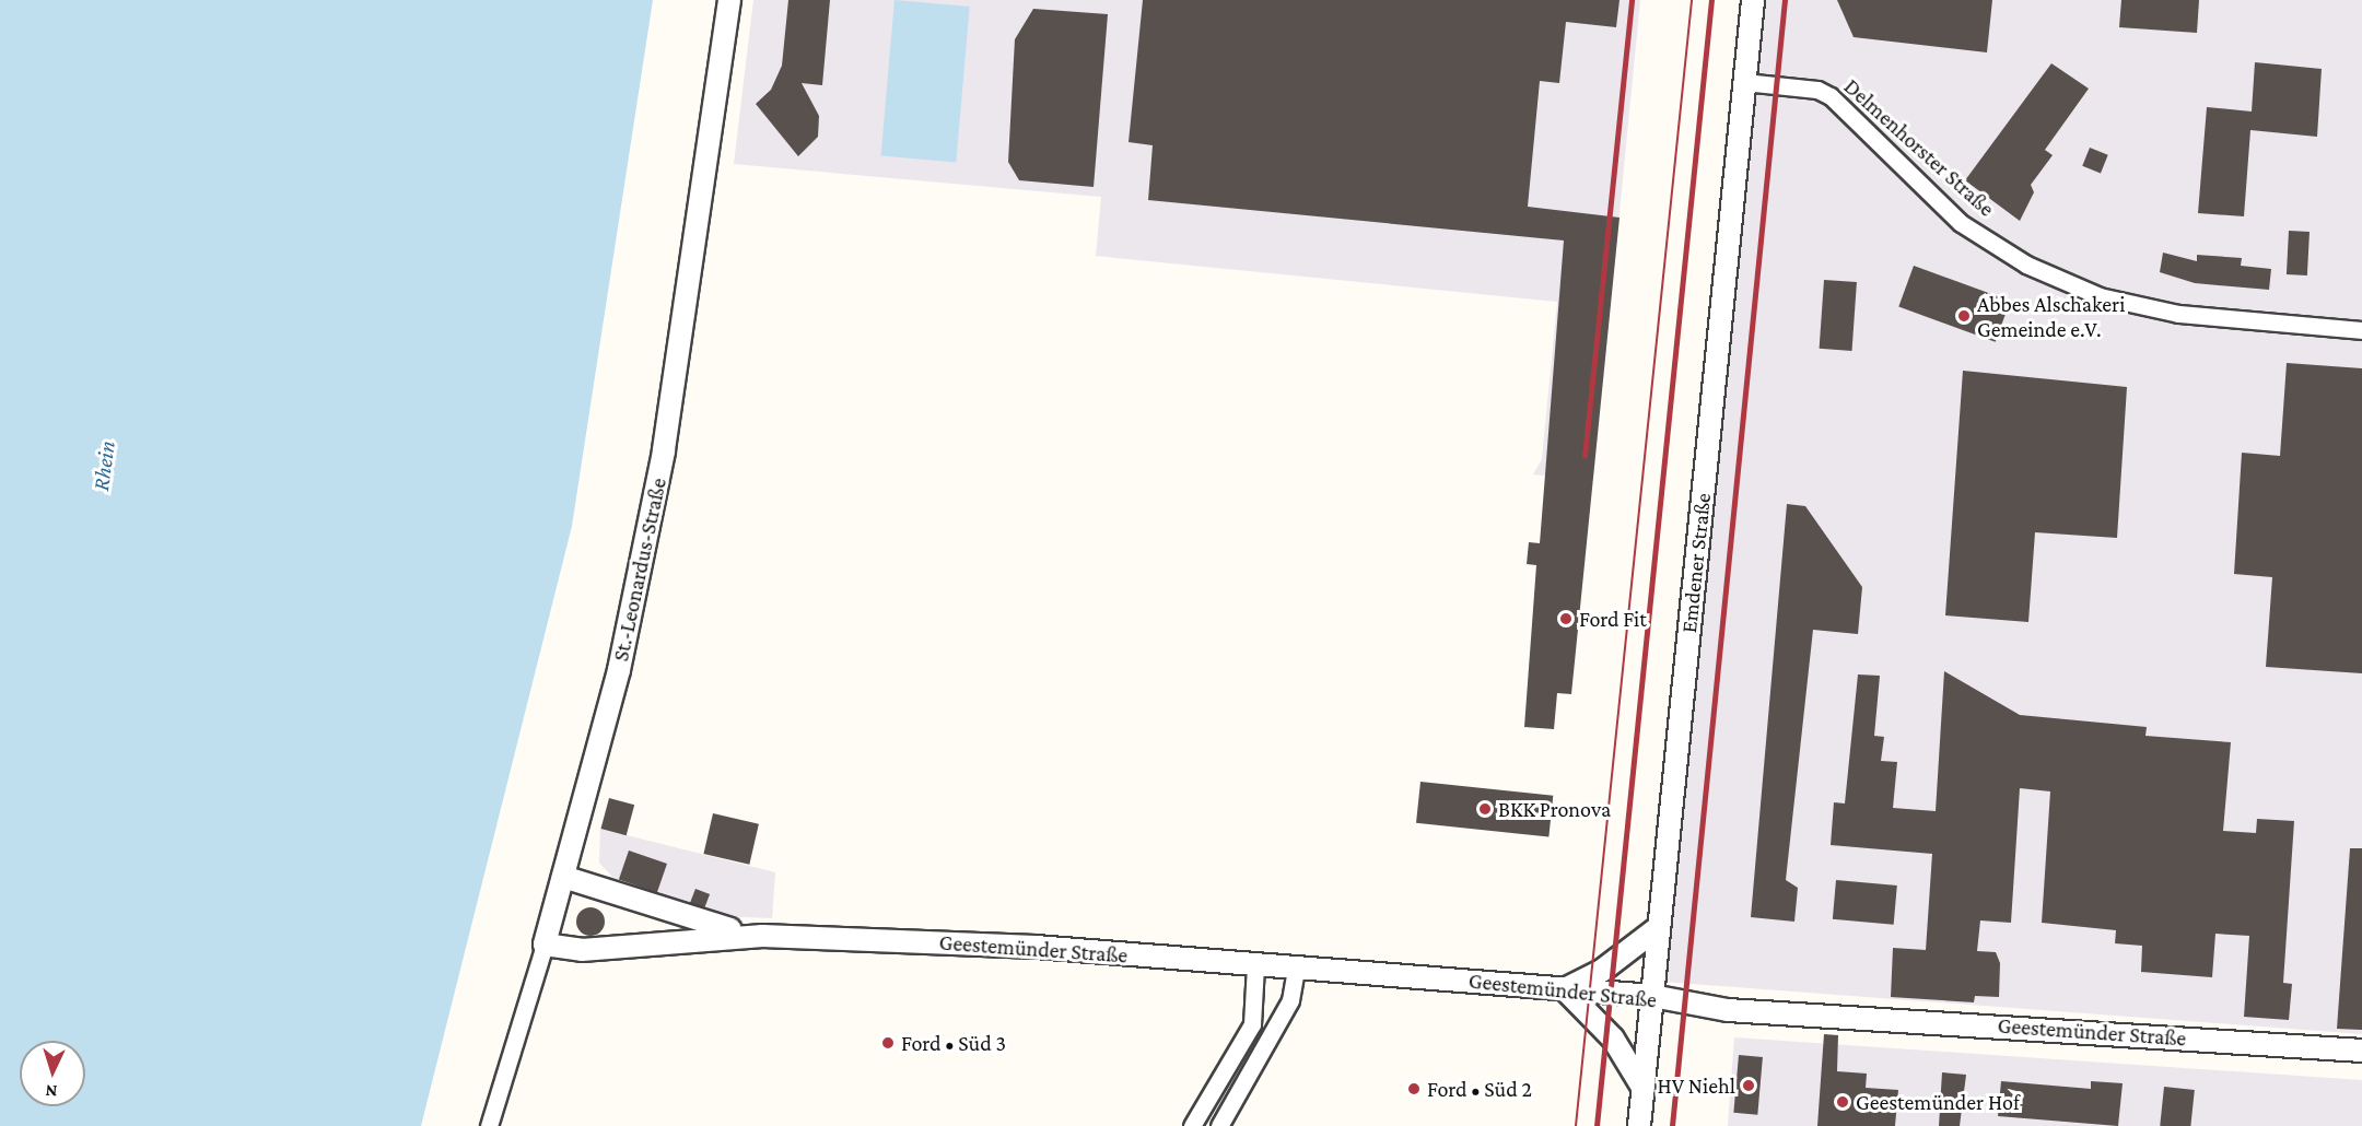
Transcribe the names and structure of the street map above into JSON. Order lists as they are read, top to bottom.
{
  "streets": {
    "street": [
      "Delmenhorster Straße",
      "Emdener Straße",
      "St.-Leonardus-Straße",
      "Geestemünder Straße"
    ]
  },
  "crossings": [
    ["Delmenhorster Straße", "Emdener Straße"],
    ["Emdener Straße", "Geestemünder Straße"],
    ["St.-Leonardus-Straße", "Geestemünder Straße"]
  ],
  "water": ["Rhein"],
  "places": [
    "Abbes Alschakeri Gemeinde e.V.",
    "Ford Fit",
    "BKK Pronova",
    "Ford • Süd 3",
    "HV Niehl",
    "Ford • Süd 2",
    "Geestemünder Hof"
  ],
  "north": "bottom"
}
